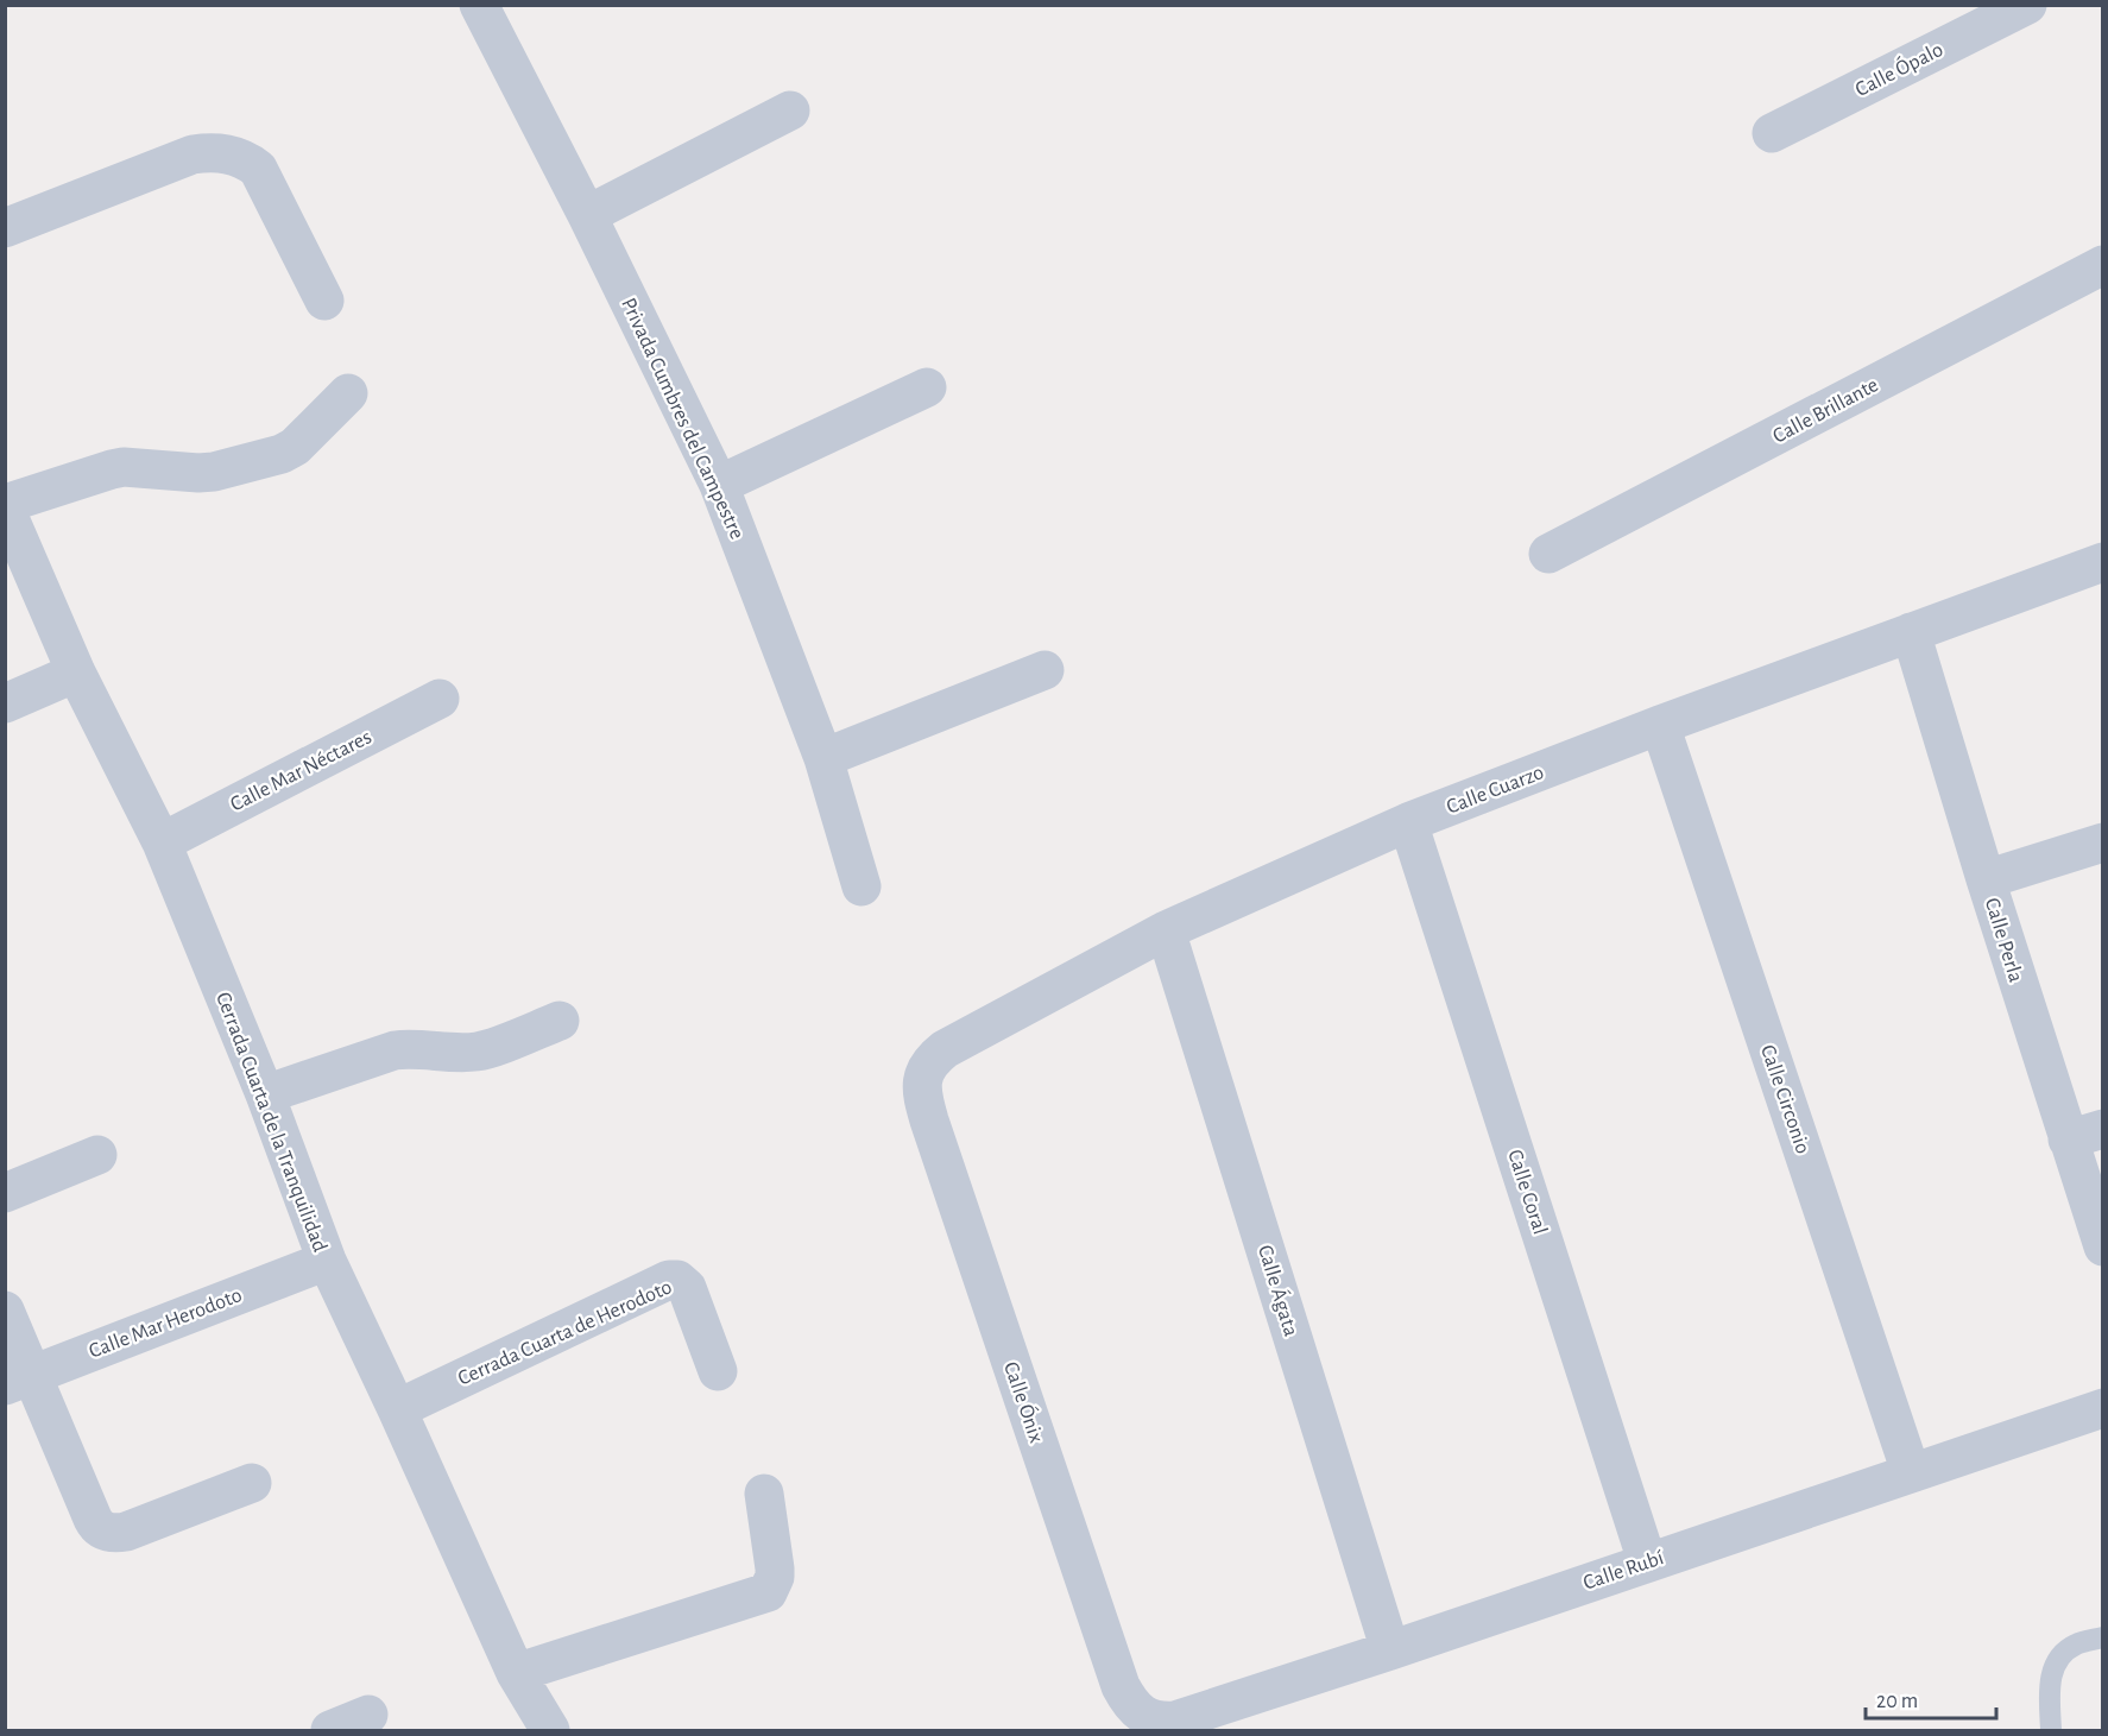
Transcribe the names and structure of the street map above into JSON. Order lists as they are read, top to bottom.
{
  "streets": {
    "street": [
      "Calle Ópalo",
      "Calle Brillante",
      "Privada Cumbres del Campestre",
      "Calle Mar Néctares",
      "Calle Cuarzo",
      "Calle Perla",
      "Calle Circonio",
      "Cerrada Cuarta de la Tranquilidad",
      "Calle Coral",
      "Calle Ágata",
      "Calle Mar Herodoto",
      "Cerrada Cuarta de Herodoto",
      "Calle Ónix",
      "Calle Rubí"
    ]
  },
  "crossings": [
    ["Calle Mar Néctares", "Cerrada Cuarta de la Tranquilidad"],
    ["Calle Cuarzo", "Calle Perla"],
    ["Calle Cuarzo", "Calle Circonio"],
    ["Calle Cuarzo", "Calle Coral"],
    ["Calle Cuarzo", "Calle Ágata"],
    ["Calle Cuarzo", "Calle Ónix"],
    ["Calle Circonio", "Calle Rubí"],
    ["Cerrada Cuarta de la Tranquilidad", "Calle Mar Herodoto"],
    ["Cerrada Cuarta de la Tranquilidad", "Cerrada Cuarta de Herodoto"],
    ["Calle Coral", "Calle Rubí"],
    ["Calle Ágata", "Calle Rubí"],
    ["Calle Ónix", "Calle Rubí"]
  ],
  "scale_bar": "20 m"
}
